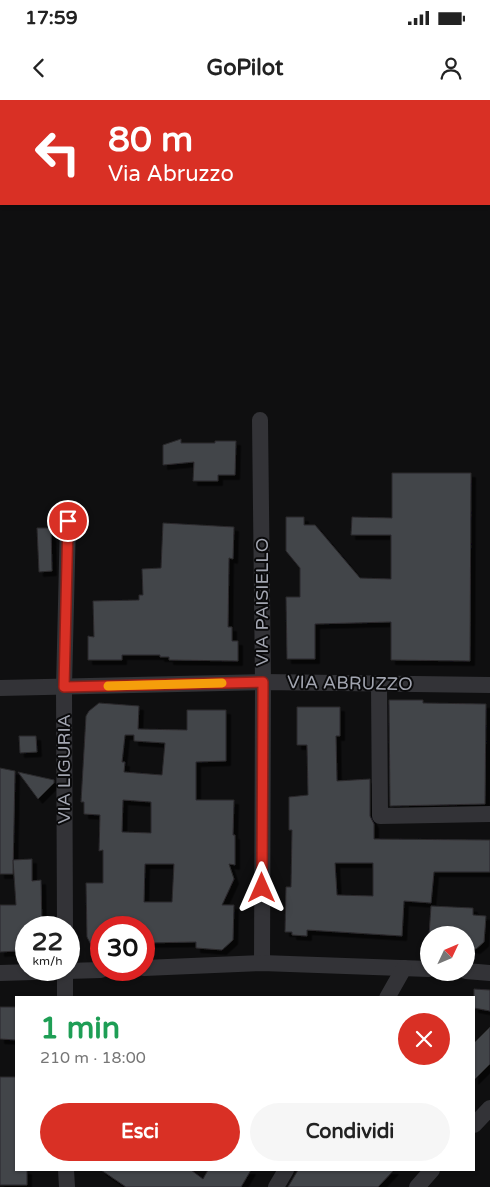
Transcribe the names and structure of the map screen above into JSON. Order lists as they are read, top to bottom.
{
  "streets": {
    "street": ["VIA PAISIELLO", "VIA ABRUZZO", "VIA LIGURIA"]
  },
  "crossings": [
    ["VIA PAISIELLO", "VIA ABRUZZO"],
    ["VIA ABRUZZO", "VIA LIGURIA"]
  ],
  "north": "top right",
  "page": {
    "status": "17:59",
    "header": "GoPilot",
    "turn": ["80 m", "Via Abruzzo"],
    "speed": "22 km/h",
    "limit": "30",
    "heading": ["1 min", "210 m · 18:00"],
    "buttons": ["Esci", "Condividi"]
  }
}
